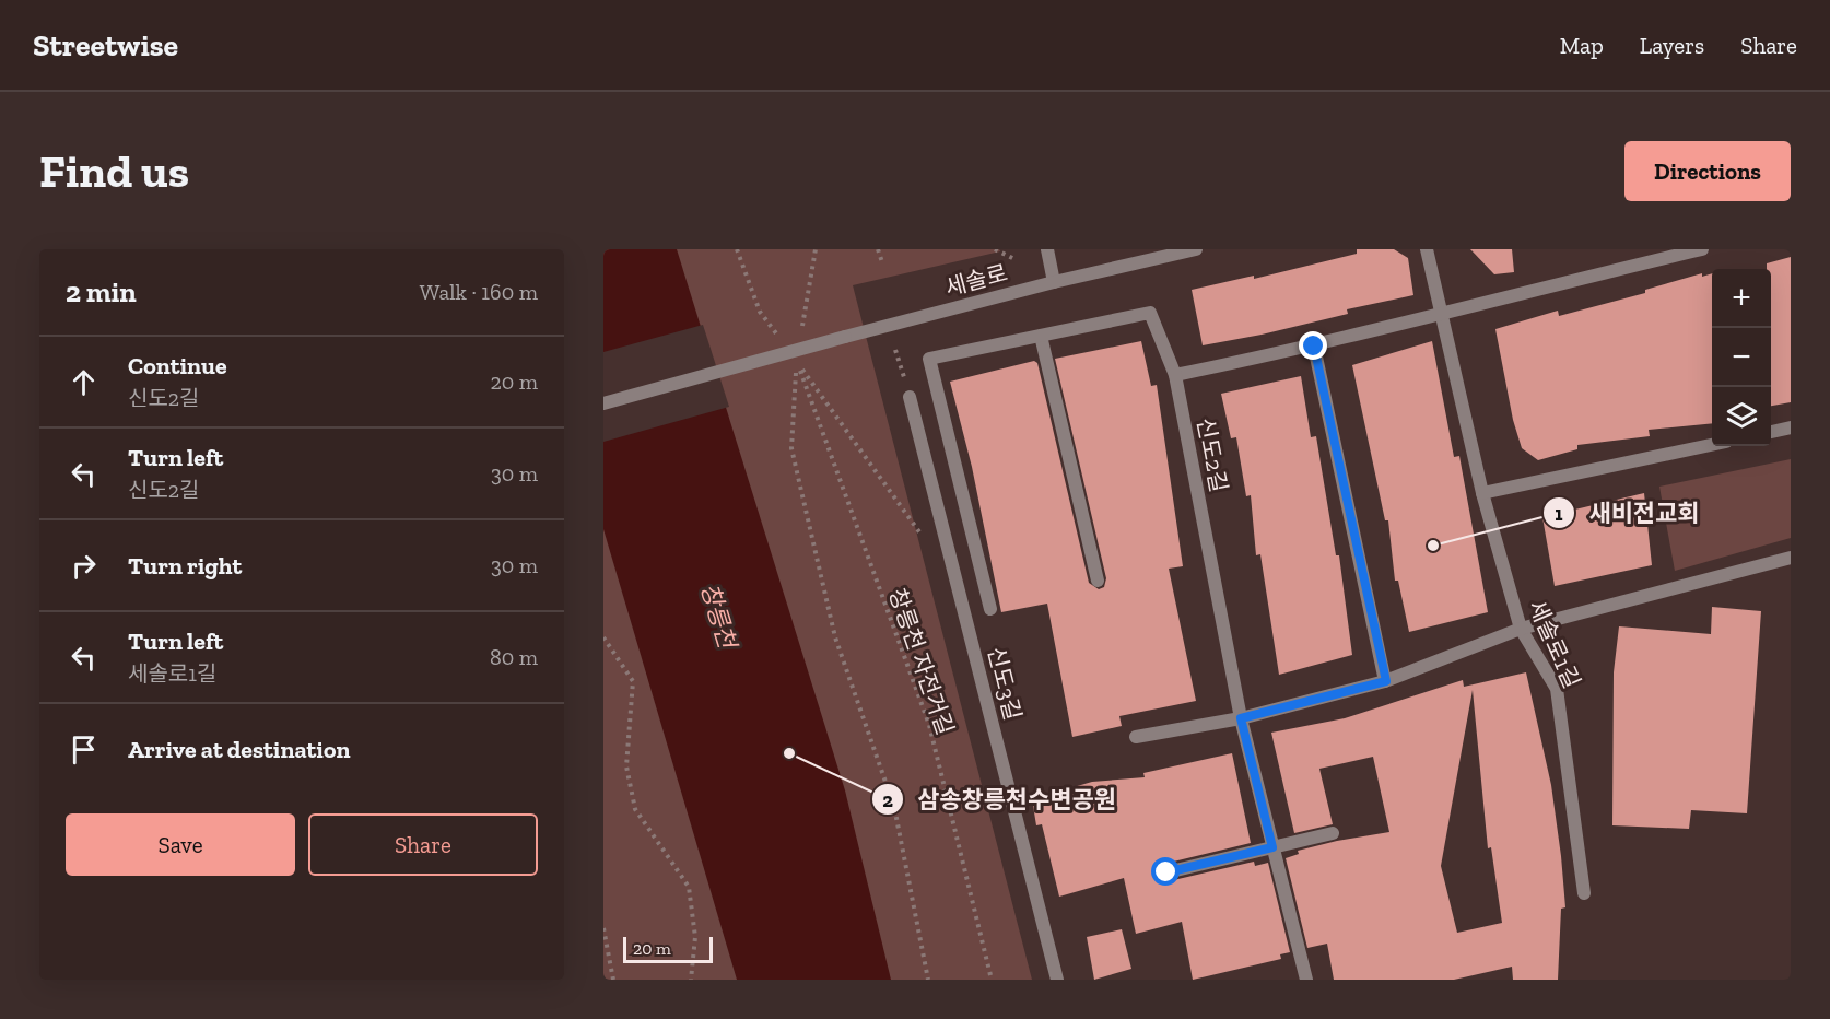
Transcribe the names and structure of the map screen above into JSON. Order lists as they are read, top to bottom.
{
  "streets": {
    "street": [
      "세솔로",
      "신도2길",
      "세솔로1길",
      "신도3길"
    ],
    "path": ["창릉천 자전거길"]
  },
  "water": ["창릉천"],
  "places": ["새비전교회", "삼송창릉천수변공원"],
  "scale_bar": "20 m",
  "page": {
    "header": "Streetwise",
    "nav": ["Map", "Layers", "Share"],
    "buttons": [
      "Directions",
      ["Save", "Share"]
    ],
    "title": "Find us",
    "heading": ["2 min", "Walk · 160 m"],
    "map_buttons": ["+", "−"],
    "list": [
      ["Continue", "신도2길", "20 m"],
      ["Turn left", "신도2길", "30 m"],
      ["Turn right", "30 m"],
      ["Turn left", "세솔로1길", "80 m"],
      "Arrive at destination"
    ],
    "scale": "20 m"
  }
}
